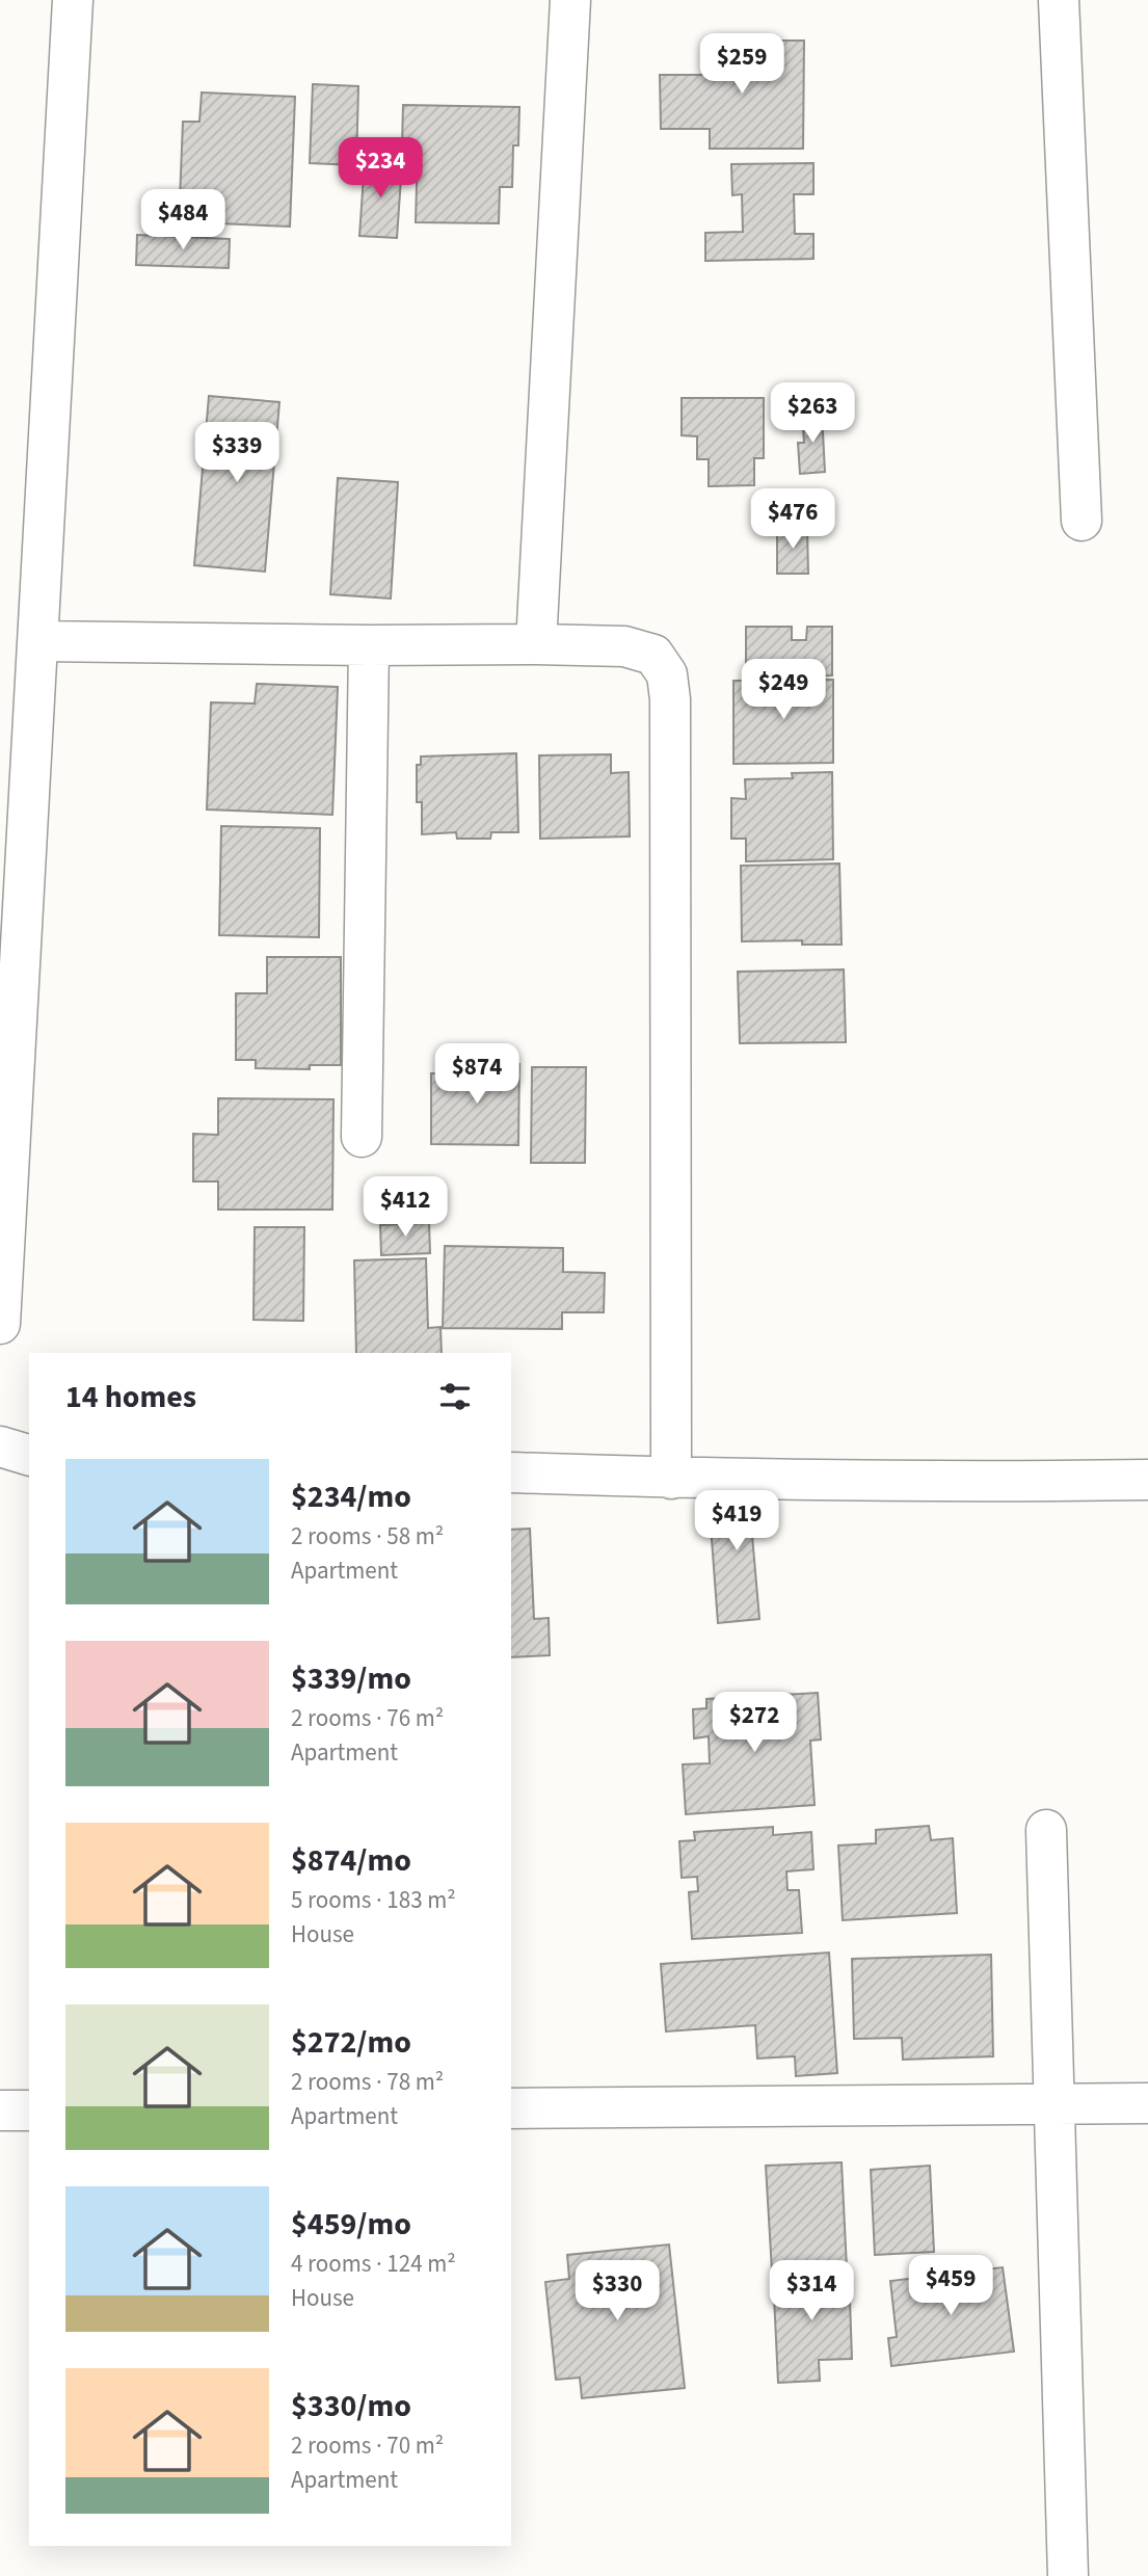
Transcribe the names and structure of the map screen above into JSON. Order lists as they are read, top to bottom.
{
  "page": {
    "price": [
      "$259",
      "$234",
      "$484",
      "$263",
      "$339",
      "$476",
      "$249",
      "$874",
      "$412",
      "$419",
      "$272",
      "$459",
      "$330",
      "$314"
    ],
    "heading": "14 homes",
    "list": [
      {
        "name": "$234/mo",
        "note": "2 rooms · 58 m² · Apartment"
      },
      {
        "name": "$339/mo",
        "note": "2 rooms · 76 m² · Apartment"
      },
      {
        "name": "$874/mo",
        "note": "5 rooms · 183 m² · House"
      },
      {
        "name": "$272/mo",
        "note": "2 rooms · 78 m² · Apartment"
      },
      {
        "name": "$459/mo",
        "note": "4 rooms · 124 m² · House"
      },
      {
        "name": "$330/mo",
        "note": "2 rooms · 70 m² · Apartment"
      }
    ]
  }
}
